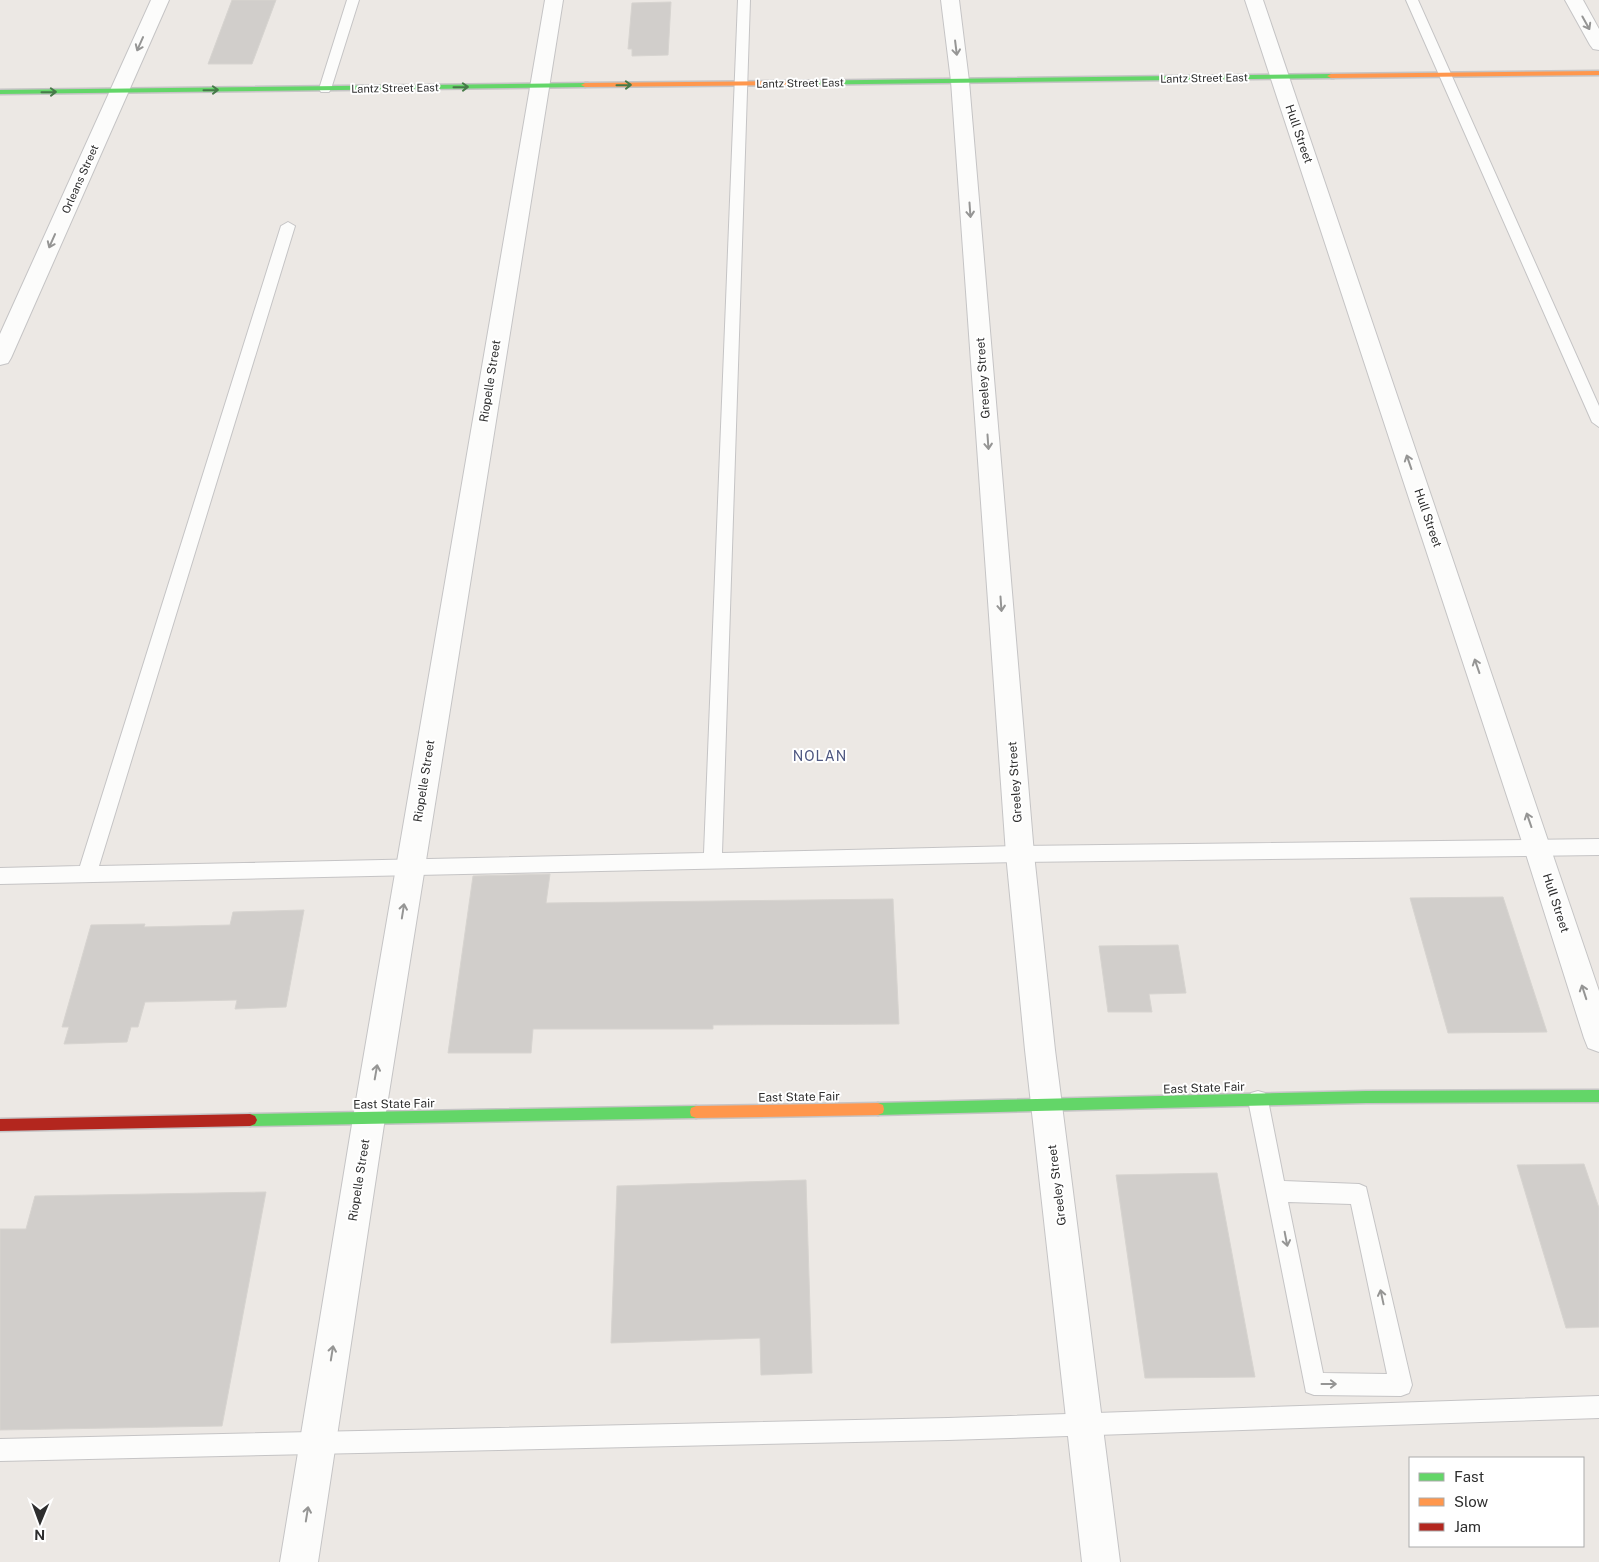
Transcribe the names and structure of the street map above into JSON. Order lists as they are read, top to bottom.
{
  "streets": {
    "street": [
      "Lantz Street East",
      "Hull Street",
      "Orleans Street",
      "Greeley Street",
      "Riopelle Street",
      "East State Fair"
    ]
  },
  "crossings": [
    ["Lantz Street East", "Hull Street"],
    ["Lantz Street East", "Orleans Street"],
    ["Lantz Street East", "Greeley Street"],
    ["Lantz Street East", "Riopelle Street"],
    ["Greeley Street", "East State Fair"],
    ["Riopelle Street", "East State Fair"]
  ],
  "one_way": [
    "Lantz Street East",
    "Hull Street",
    "Orleans Street",
    "Greeley Street",
    "Riopelle Street"
  ],
  "districts": ["NOLAN"],
  "legend": ["Fast", "Slow", "Jam"],
  "north": "bottom"
}
